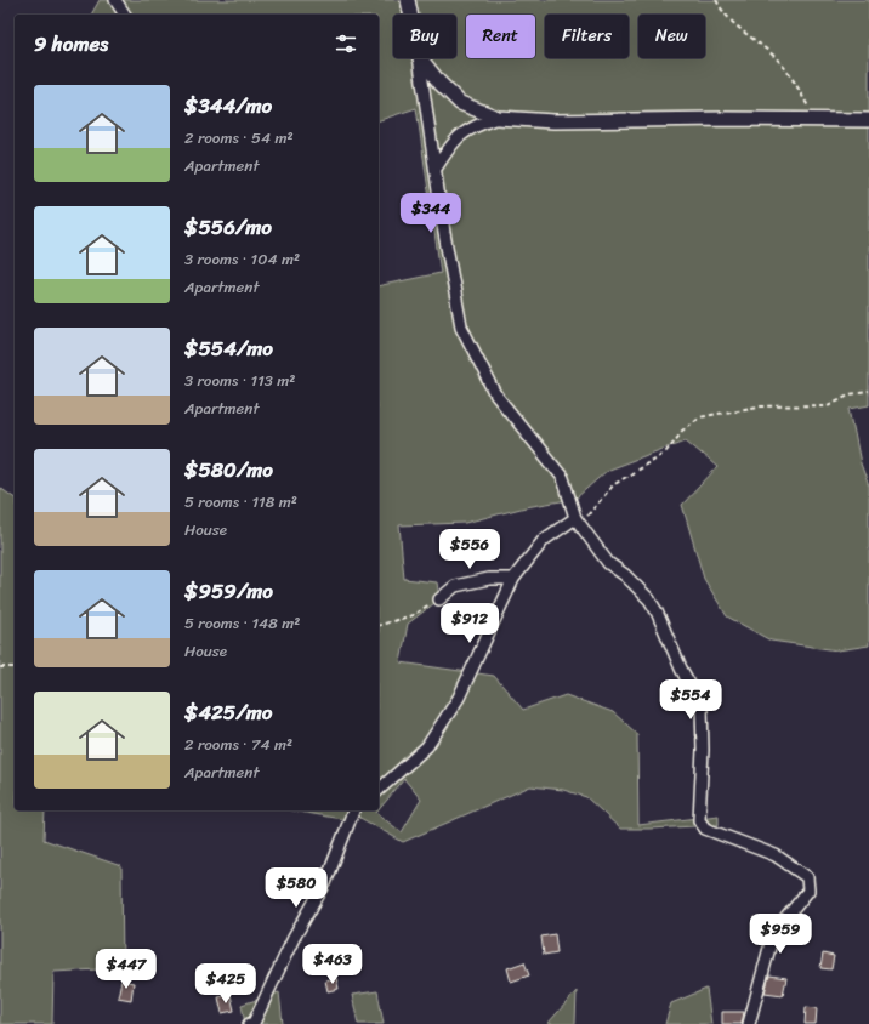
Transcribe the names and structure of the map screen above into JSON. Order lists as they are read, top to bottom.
{
  "page": {
    "chip": [
      "Buy",
      "Rent",
      "Filters",
      "New"
    ],
    "heading": "9 homes",
    "list": [
      {
        "name": "$344/mo",
        "note": "2 rooms · 54 m² · Apartment"
      },
      {
        "name": "$556/mo",
        "note": "3 rooms · 104 m² · Apartment"
      },
      {
        "name": "$554/mo",
        "note": "3 rooms · 113 m² · Apartment"
      },
      {
        "name": "$580/mo",
        "note": "5 rooms · 118 m² · House"
      },
      {
        "name": "$959/mo",
        "note": "5 rooms · 148 m² · House"
      },
      {
        "name": "$425/mo",
        "note": "2 rooms · 74 m² · Apartment"
      }
    ],
    "price": [
      "$344",
      "$556",
      "$912",
      "$554",
      "$580",
      "$959",
      "$463",
      "$447",
      "$425"
    ]
  }
}
